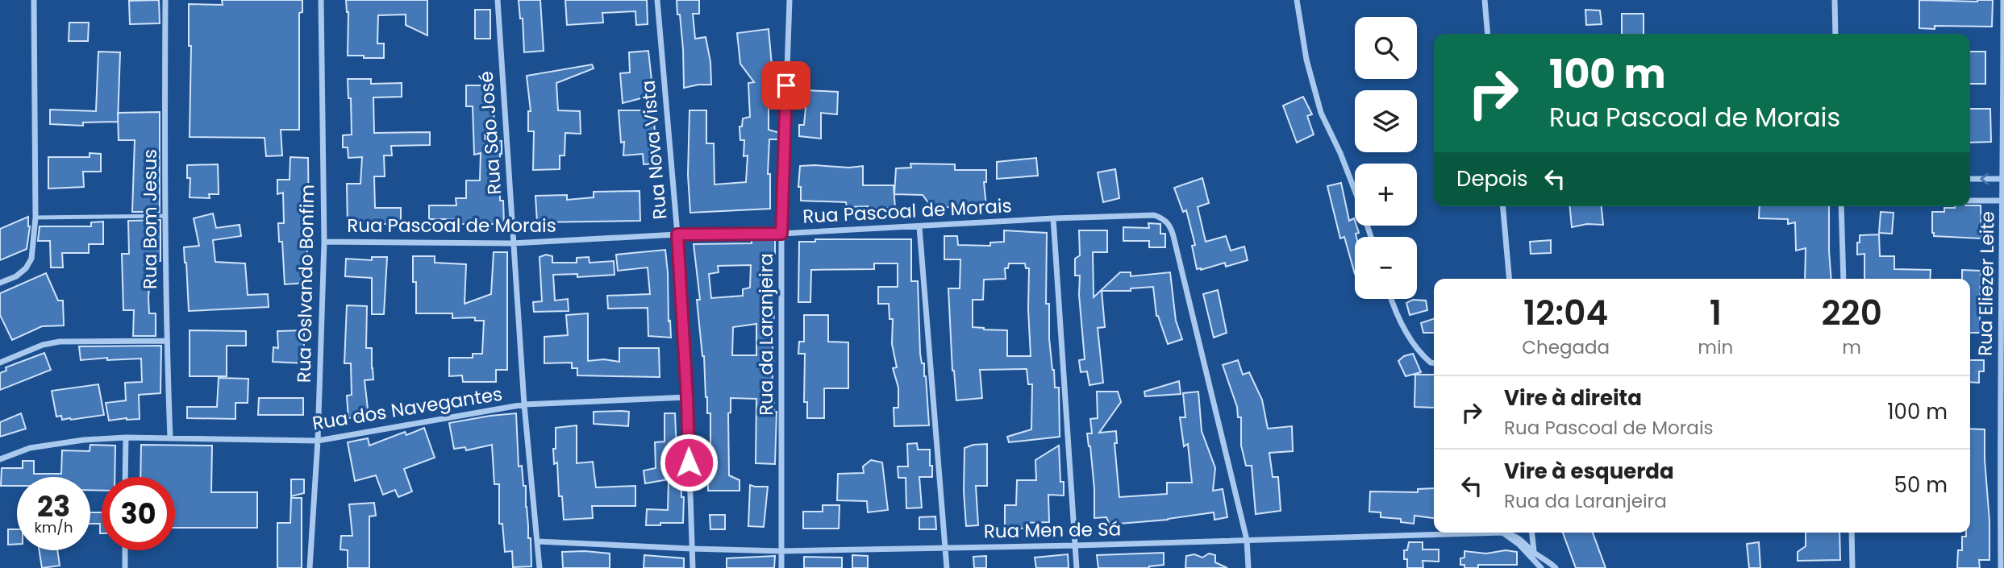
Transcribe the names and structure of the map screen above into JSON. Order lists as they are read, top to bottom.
{
  "streets": {
    "street": [
      "Rua São José",
      "Rua Nova Vista",
      "Rua Pascoal de Morais",
      "Rua Bom Jesus",
      "Rua Oslvando Bonfim",
      "Rua Eliezer Leite",
      "Rua da Laranjeira",
      "Rua dos Navegantes",
      "Rua Men de Sá"
    ]
  },
  "crossings": [
    ["Rua São José", "Rua Pascoal de Morais"],
    ["Rua São José", "Rua dos Navegantes"],
    ["Rua São José", "Rua Men de Sá"],
    ["Rua Nova Vista", "Rua Pascoal de Morais"],
    ["Rua Nova Vista", "Rua dos Navegantes"],
    ["Rua Nova Vista", "Rua Men de Sá"],
    ["Rua Pascoal de Morais", "Rua Oslvando Bonfim"],
    ["Rua Pascoal de Morais", "Rua da Laranjeira"],
    ["Rua Pascoal de Morais", "Rua Men de Sá"],
    ["Rua Bom Jesus", "Rua dos Navegantes"],
    ["Rua Oslvando Bonfim", "Rua dos Navegantes"],
    ["Rua da Laranjeira", "Rua Men de Sá"]
  ],
  "page": {
    "map_buttons": ["+", "−"],
    "turn": ["100 m", "Rua Pascoal de Morais"],
    "then": "Depois",
    "eta": [
      "12:04",
      "Chegada",
      "1",
      "min",
      "220",
      "m"
    ],
    "list": [
      {
        "name": "Vire à direita",
        "note": "Rua Pascoal de Morais",
        "value": "100 m"
      },
      {
        "name": "Vire à esquerda",
        "note": "Rua da Laranjeira",
        "value": "50 m"
      }
    ],
    "speed": "23 km/h",
    "limit": "30"
  }
}
